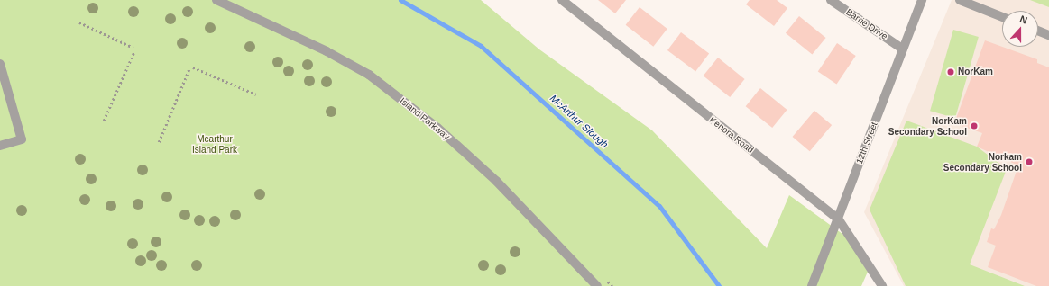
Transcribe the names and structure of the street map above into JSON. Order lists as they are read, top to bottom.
{
  "streets": {
    "street": [
      "Barrie Drive",
      "Island Parkway",
      "Kenora Road",
      "12th Street"
    ]
  },
  "crossings": [
    ["Barrie Drive", "12th Street"],
    ["Kenora Road", "12th Street"]
  ],
  "water": ["McArthur Slough"],
  "parks": ["Mcarthur Island Park"],
  "places": ["NorKam", "NorKam Secondary School", "Norkam Secondary School"],
  "north": "top"
}
